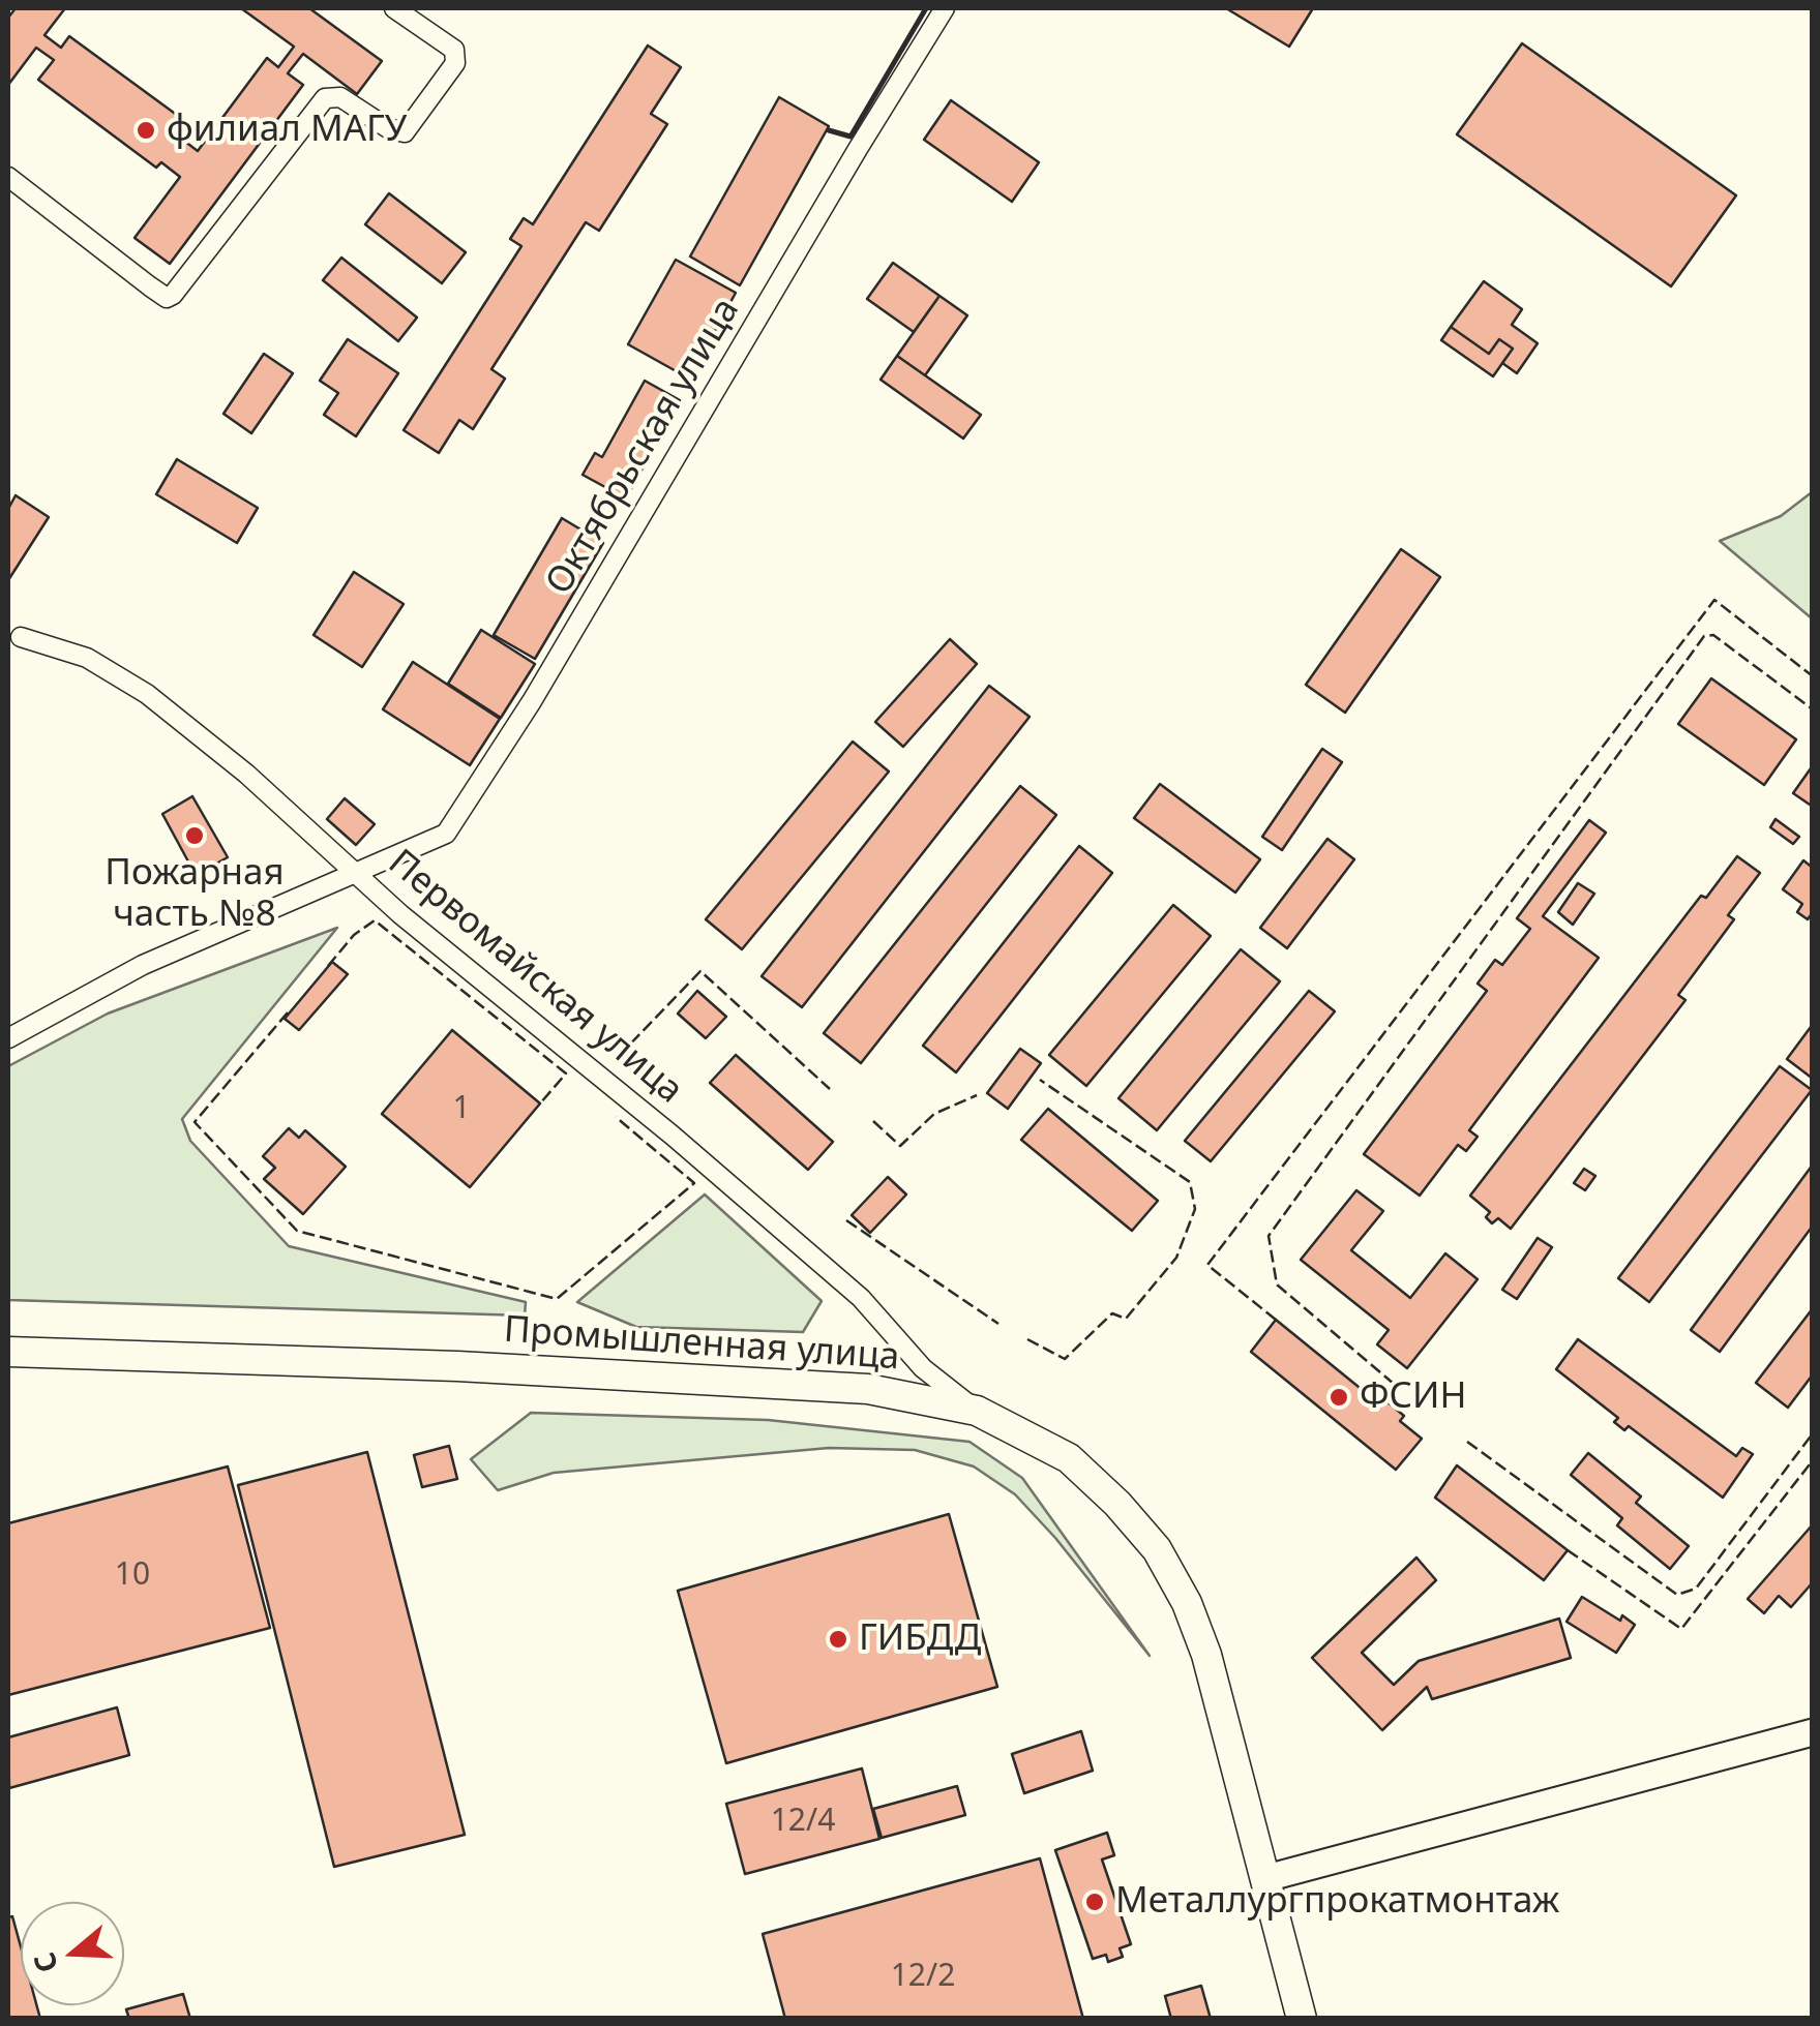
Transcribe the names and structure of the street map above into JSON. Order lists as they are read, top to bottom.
{
  "streets": {
    "main road": ["Промышленная улица"],
    "street": ["Октябрьская улица", "Первомайская улица"]
  },
  "crossings": [
    ["Октябрьская улица", "Первомайская улица"],
    ["Первомайская улица", "Промышленная улица"]
  ],
  "places": [
    "филиал МАГУ",
    "Пожарная часть №8",
    "ФСИН",
    "ГИБДД",
    "Металлургпрокатмонтаж"
  ],
  "house_numbers": [
    "1",
    "10",
    "12/4",
    "12/2"
  ],
  "north": "left"
}
